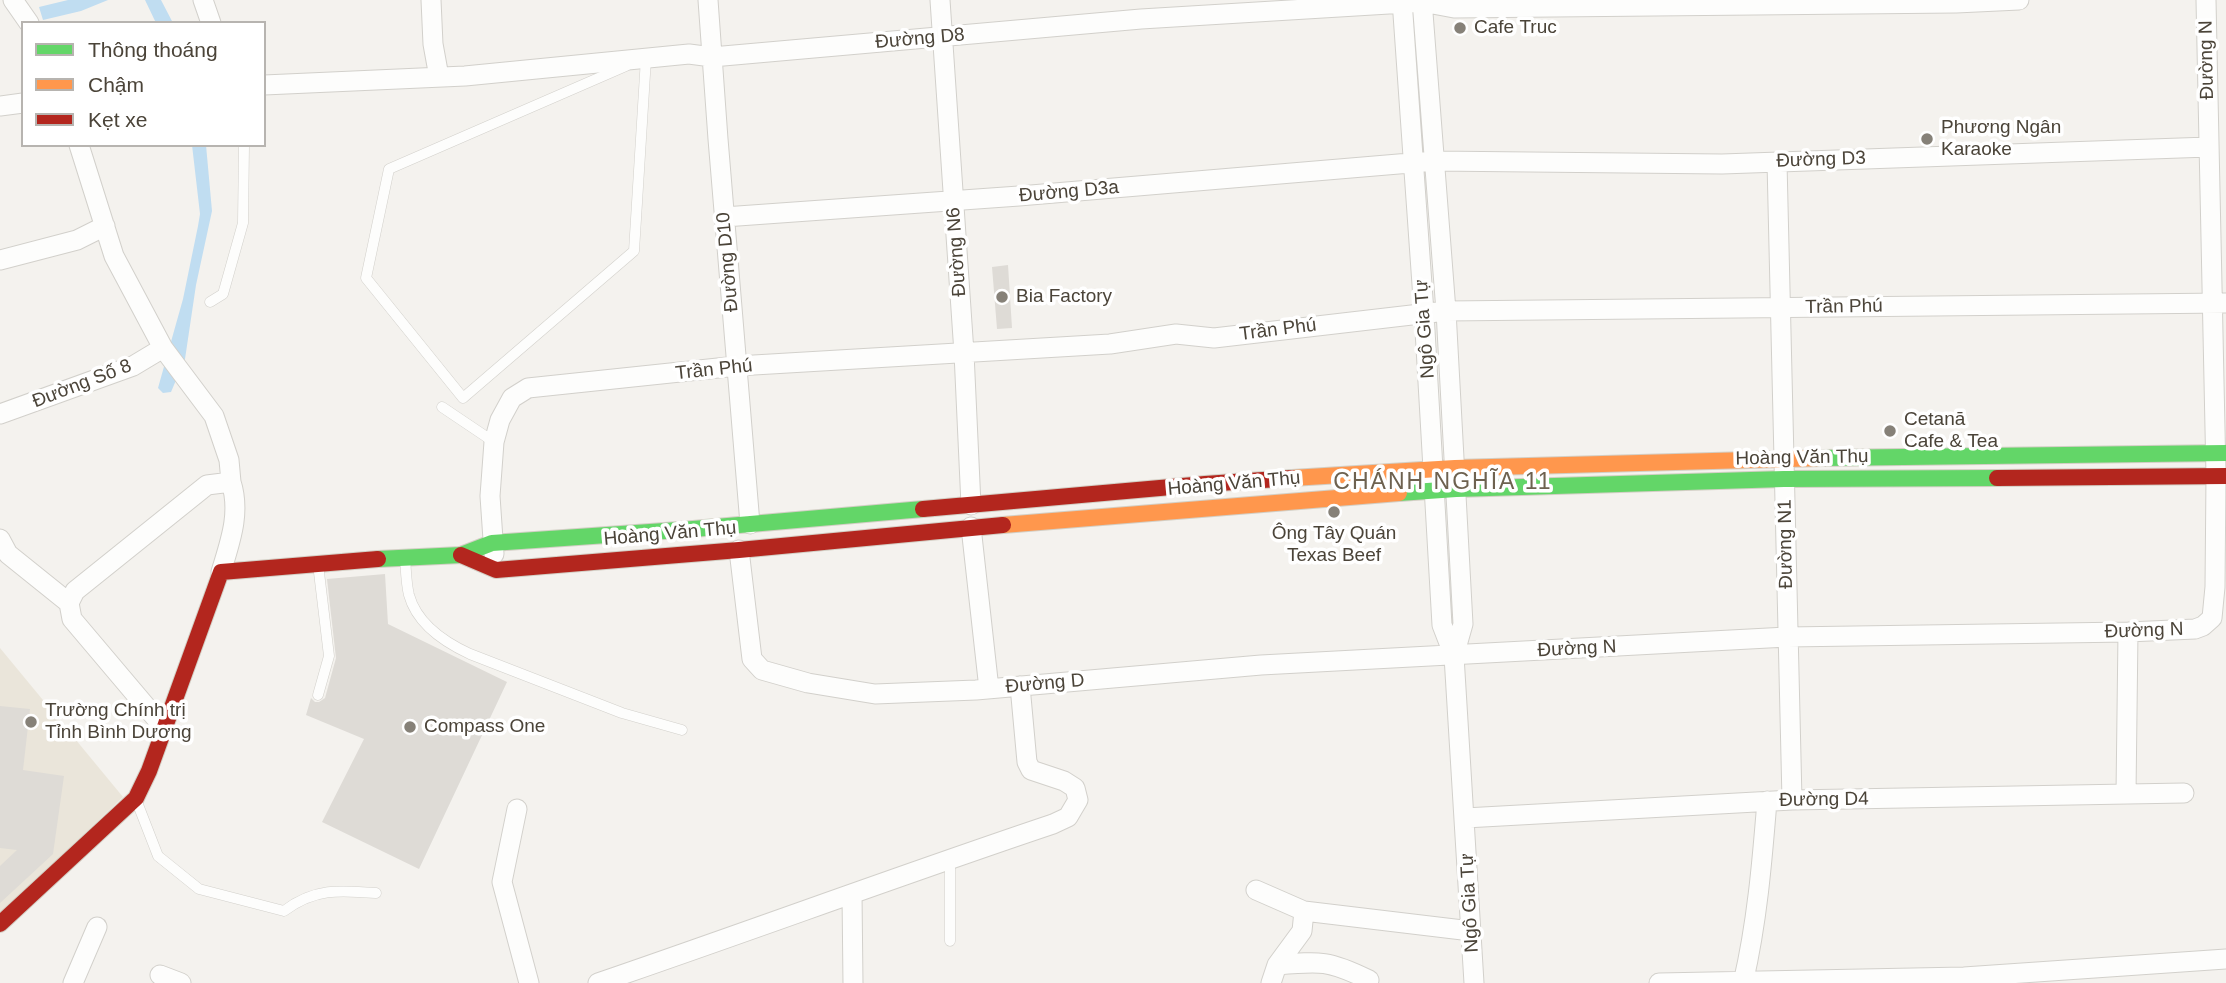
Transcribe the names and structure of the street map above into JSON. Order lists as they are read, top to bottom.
{
  "streets": {
    "street": [
      "Đường D8",
      "Đường N",
      "Đường D3",
      "Đường D3a",
      "Đường N6",
      "Đường D10",
      "Trần Phú",
      "Ngô Gia Tự",
      "Đường Số 8",
      "Hoàng Văn Thụ",
      "Đường N1",
      "Đường D",
      "Đường D4"
    ]
  },
  "crossings": [
    ["Đường D8", "Đường N6"],
    ["Đường D8", "Đường D10"],
    ["Đường D8", "Ngô Gia Tự"],
    ["Đường N", "Đường D3"],
    ["Đường N", "Trần Phú"],
    ["Đường N", "Ngô Gia Tự"],
    ["Đường N", "Hoàng Văn Thụ"],
    ["Đường N", "Đường N1"],
    ["Đường N", "Đường D"],
    ["Đường D3", "Đường D3a"],
    ["Đường D3", "Ngô Gia Tự"],
    ["Đường D3", "Đường N1"],
    ["Đường D3a", "Đường N6"],
    ["Đường D3a", "Đường D10"],
    ["Đường D3a", "Ngô Gia Tự"],
    ["Đường N6", "Trần Phú"],
    ["Đường N6", "Hoàng Văn Thụ"],
    ["Đường D10", "Trần Phú"],
    ["Đường D10", "Hoàng Văn Thụ"],
    ["Trần Phú", "Ngô Gia Tự"],
    ["Trần Phú", "Hoàng Văn Thụ"],
    ["Trần Phú", "Đường N1"],
    ["Ngô Gia Tự", "Hoàng Văn Thụ"],
    ["Ngô Gia Tự", "Đường D"],
    ["Ngô Gia Tự", "Đường D4"],
    ["Hoàng Văn Thụ", "Đường N1"],
    ["Hoàng Văn Thụ", "Đường D"],
    ["Đường N1", "Đường D4"]
  ],
  "districts": ["CHÁNH NGHĨA 11"],
  "places": [
    "Cafe Truc",
    "Phương Ngân Karaoke",
    "Bia Factory",
    "Cetanā Cafe & Tea",
    "Ông Tây Quán Texas Beef",
    "Trường Chính trị Tỉnh Bình Dương",
    "Compass One"
  ],
  "legend": ["Thông thoáng", "Chậm", "Kẹt xe"]
}
